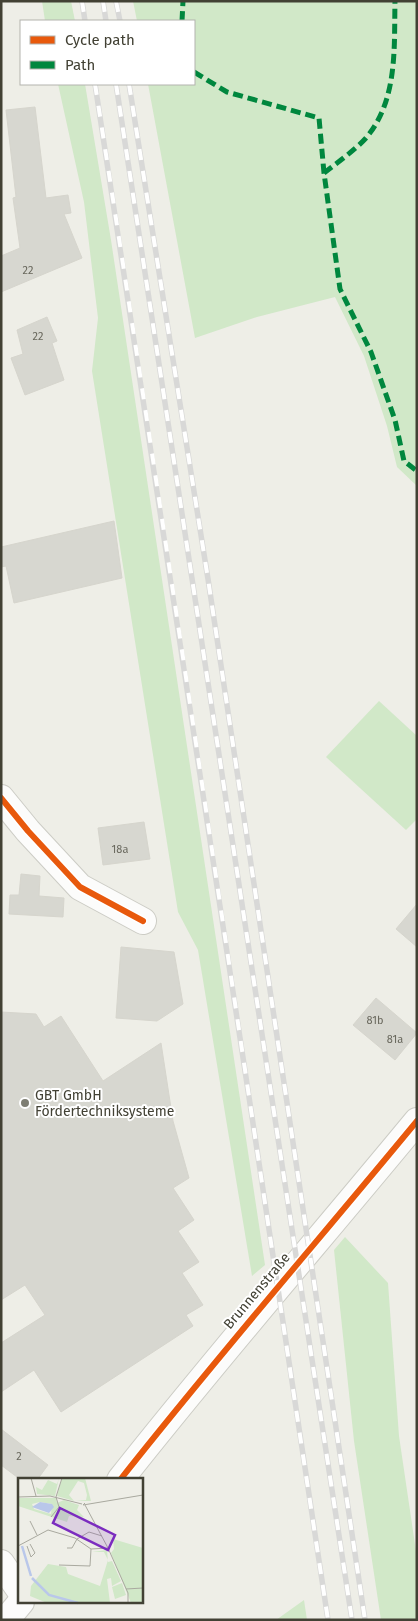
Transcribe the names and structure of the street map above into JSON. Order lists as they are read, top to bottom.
{
  "streets": {
    "street": ["Brunnenstraße"]
  },
  "places": ["GBT GmbH Fördertechniksysteme"],
  "house_numbers": [
    "22",
    "22",
    "18a",
    "81b",
    "81a",
    "2"
  ],
  "legend": ["Cycle path", "Path"]
}
